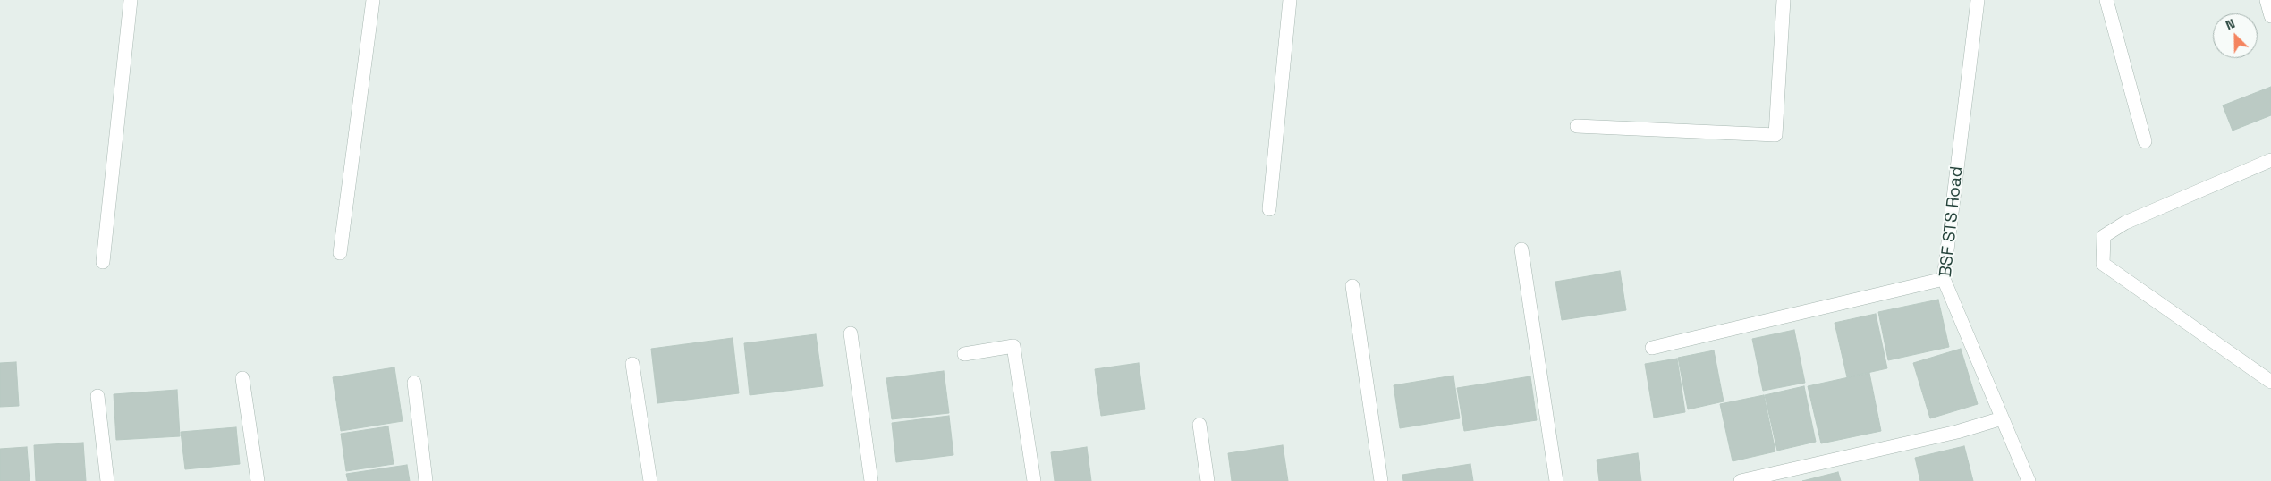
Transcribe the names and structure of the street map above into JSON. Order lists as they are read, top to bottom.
{
  "streets": {
    "street": ["BSF STS Road"]
  },
  "north": "top left"
}
